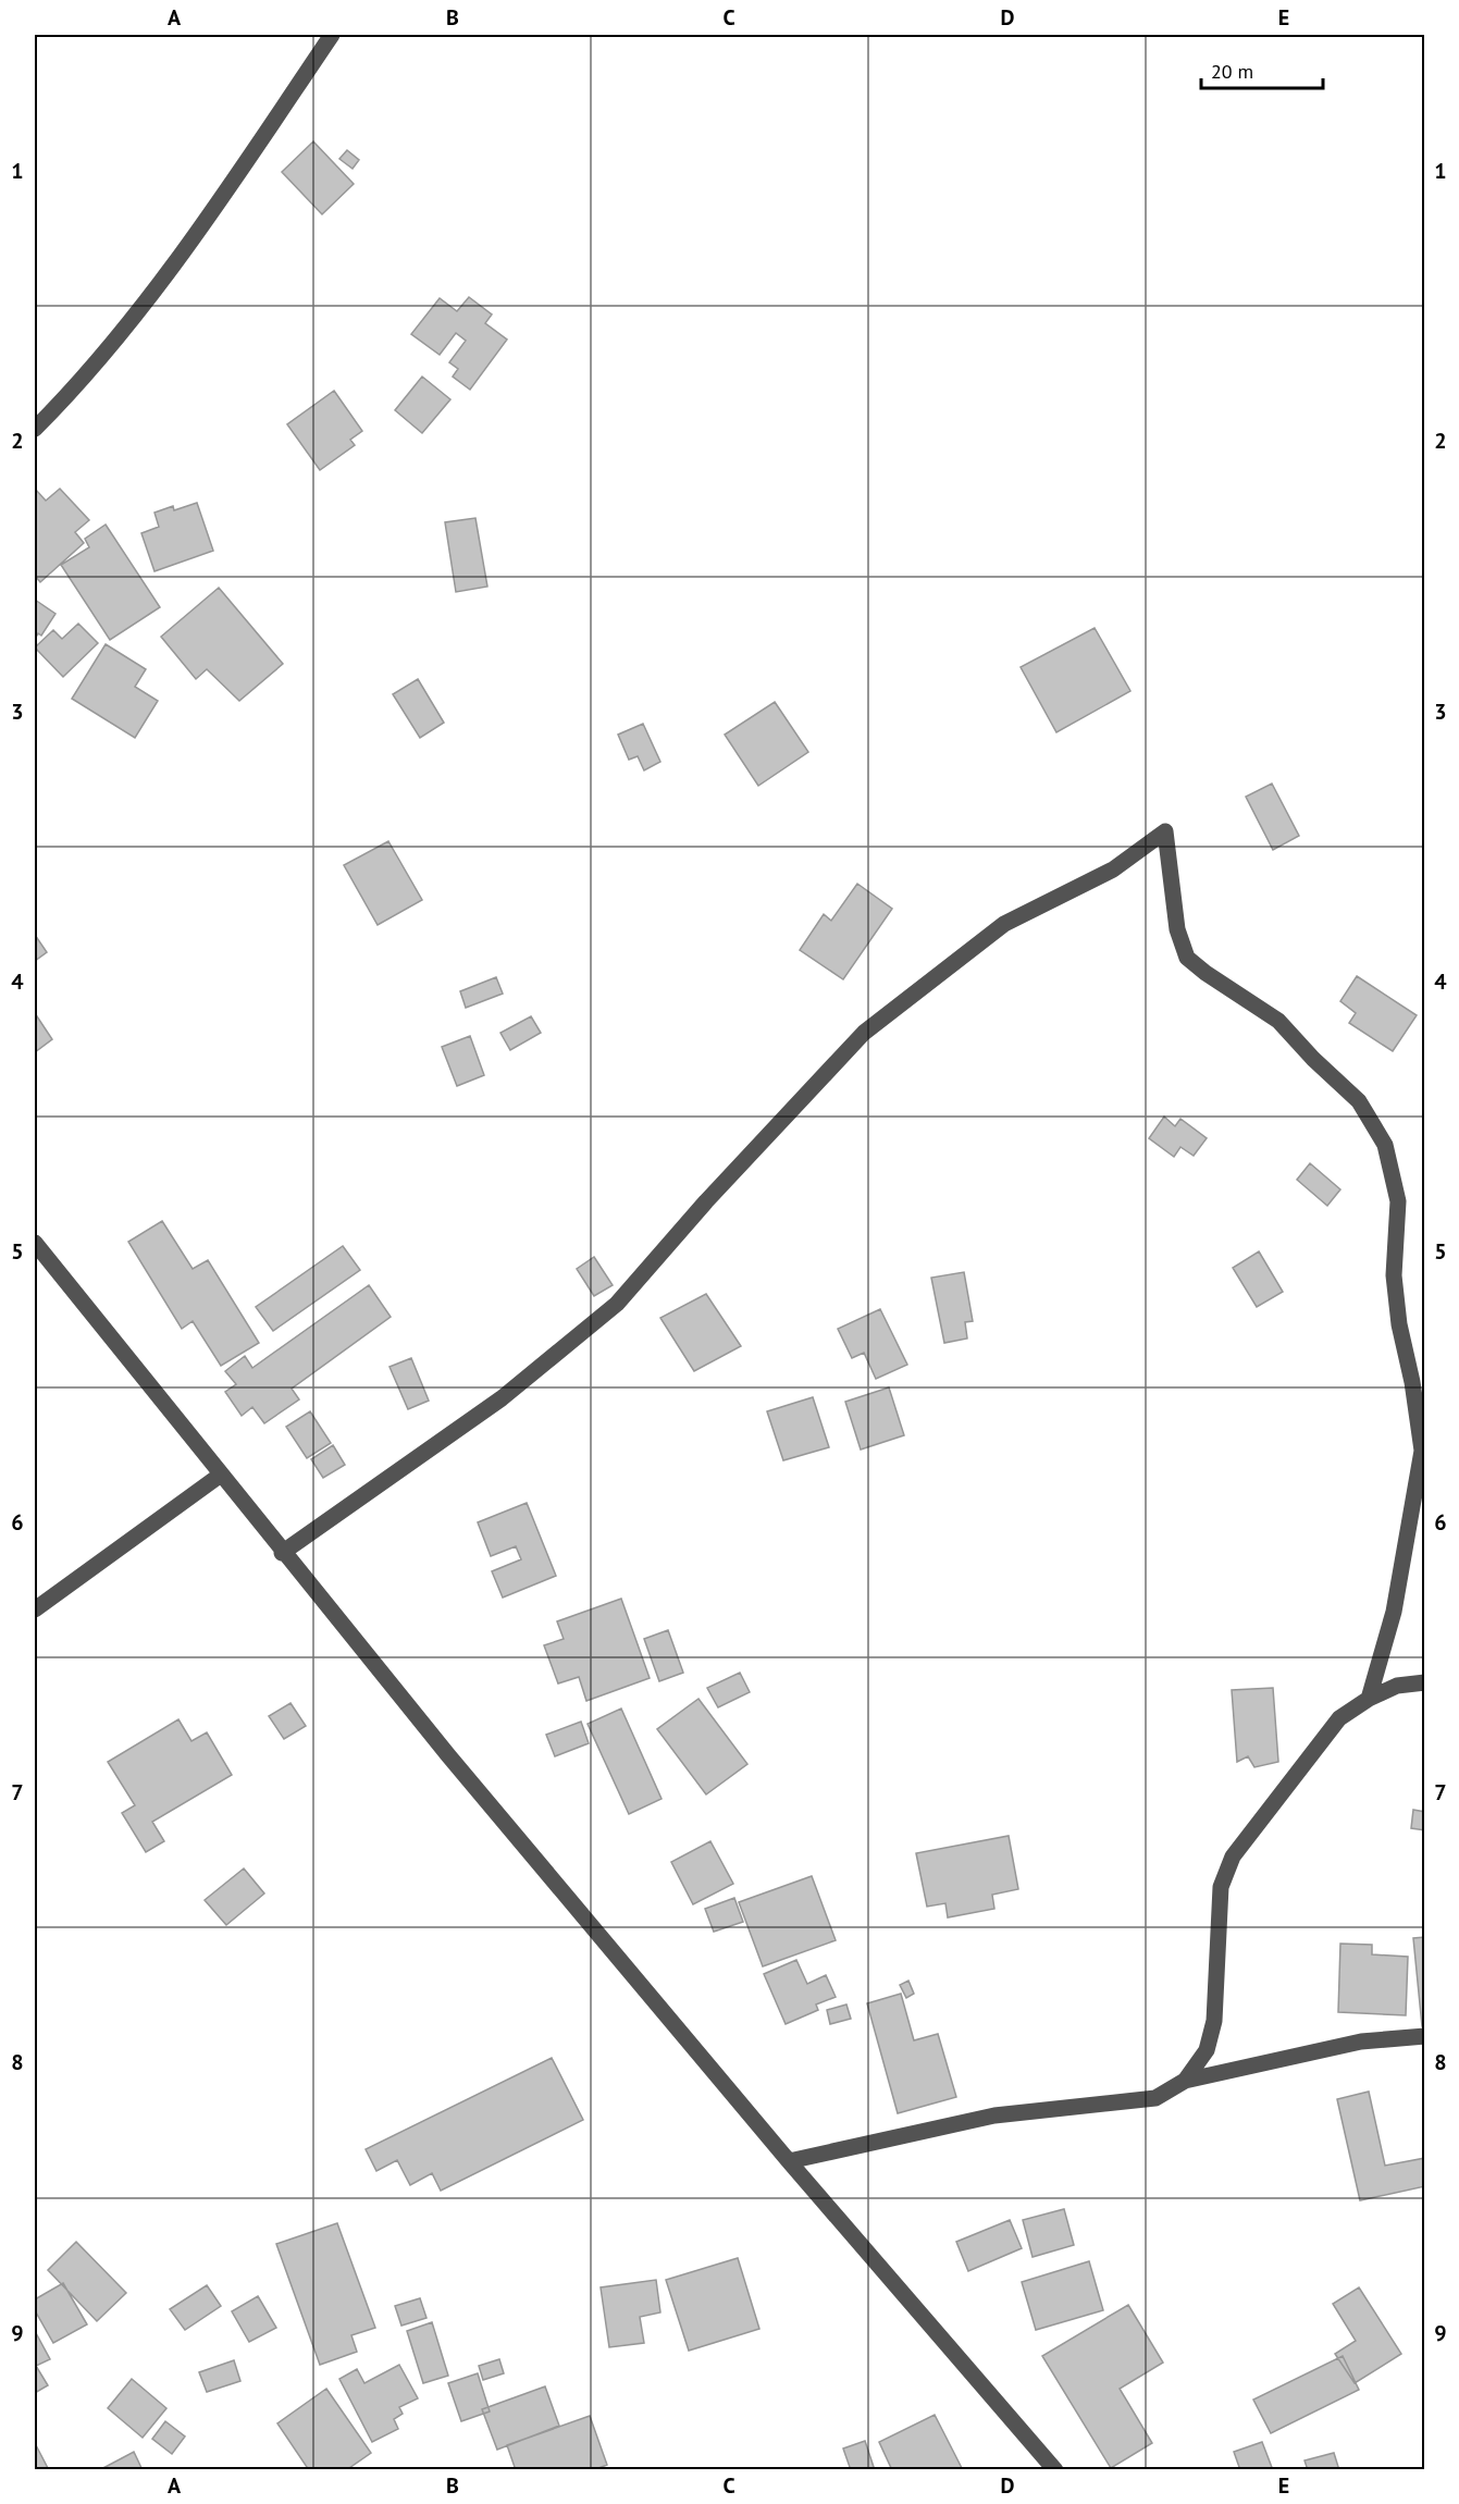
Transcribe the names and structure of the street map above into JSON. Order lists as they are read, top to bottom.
{
  "scale_bar": "20 m",
  "grid": {
    "columns": [
      "A",
      "B",
      "C",
      "D",
      "E"
    ],
    "rows": [
      "1",
      "2",
      "3",
      "4",
      "5",
      "6",
      "7",
      "8",
      "9"
    ]
  }
}
